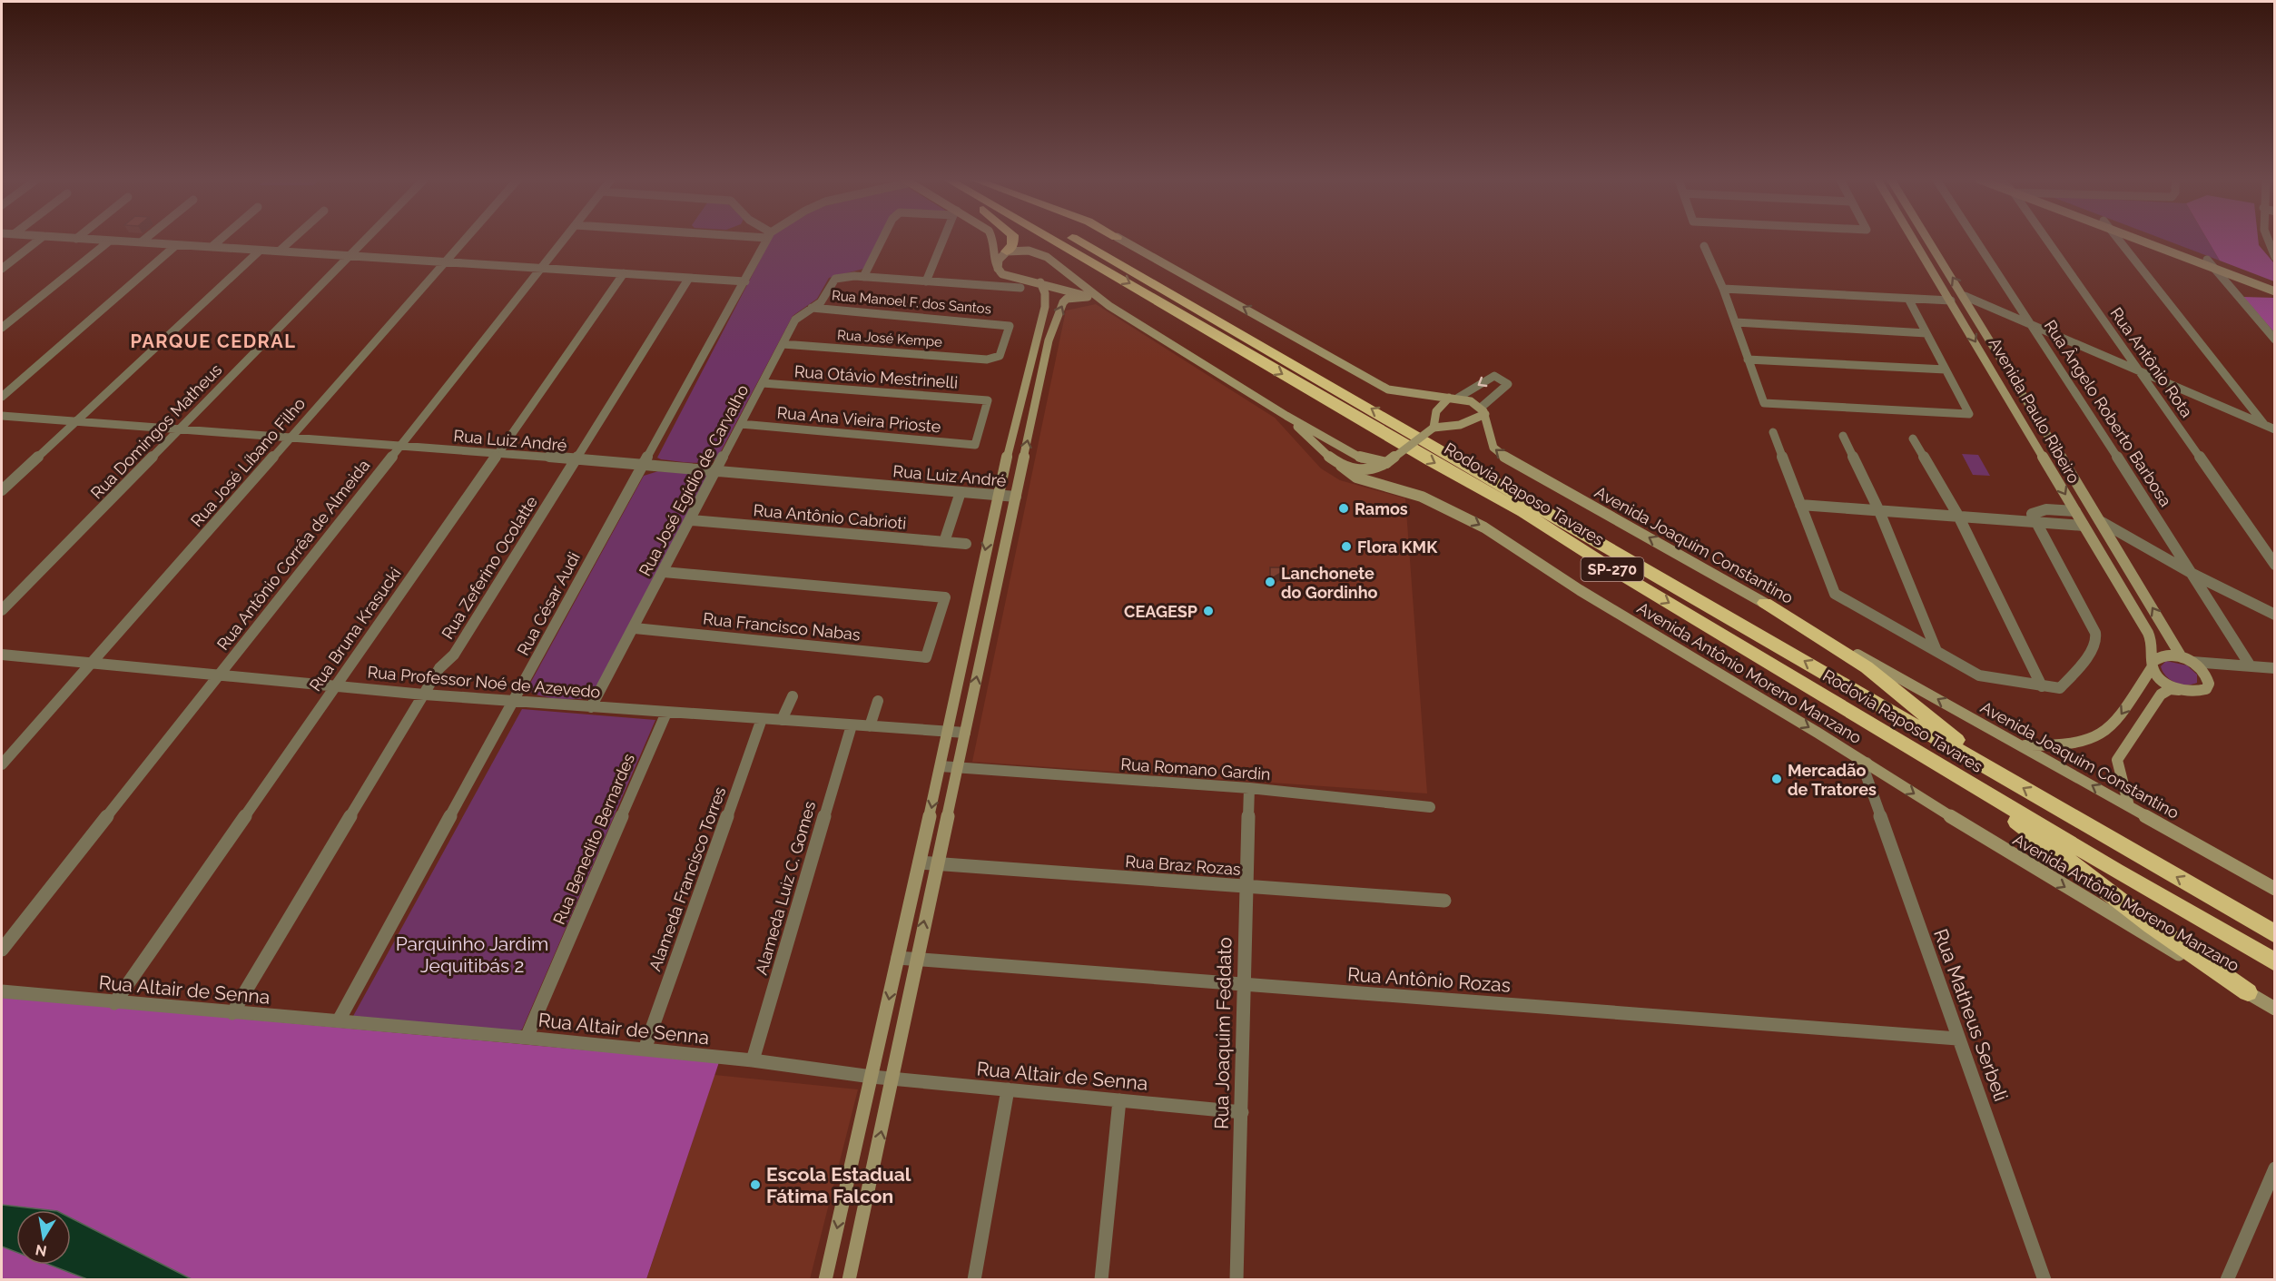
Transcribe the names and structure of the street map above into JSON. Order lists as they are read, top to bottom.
{
  "streets": {
    "highway": ["Rodovia Raposo Tavares", "SP-270"],
    "main road": ["Avenida Paulo Ribeiro", "Avenida Joaquim Constantino", "Avenida Antônio Moreno Manzano"],
    "street": [
      "Rua Manoel F. dos Santos",
      "Rua José Kempe",
      "Rua Antônio Rota",
      "Rua Otávio Mestrinelli",
      "Rua Ângelo Roberto Barbosa",
      "Rua Ana Vieira Prioste",
      "Rua Domingos Matheus",
      "Rua Luiz André",
      "Rua José Líbano Filho",
      "Rua José Egídio de Carvalho",
      "Rua Antônio Cabrioti",
      "Rua Antônio Corrêa de Almeida",
      "Rua Zeferino Ocolatte",
      "Rua César Audi",
      "Rua Francisco Nabas",
      "Rua Bruna Krasucki",
      "Rua Professor Noé de Azevedo",
      "Rua Romano Gardin",
      "Rua Benedito Bernardes",
      "Rua Braz Rozas",
      "Alameda Francisco Torres",
      "Alameda Luiz C. Gomes",
      "Rua Antônio Rozas",
      "Rua Altair de Senna",
      "Rua Matheus Serbeli",
      "Rua Joaquim Feddato"
    ]
  },
  "crossings": [
    ["Rua Manoel F. dos Santos", "Rua José Kempe"],
    ["Rua Manoel F. dos Santos", "Rua José Egídio de Carvalho"],
    ["Rua José Kempe", "Rua José Egídio de Carvalho"],
    ["Rua Otávio Mestrinelli", "Rua Ana Vieira Prioste"],
    ["Rua Otávio Mestrinelli", "Rua José Egídio de Carvalho"],
    ["Rua Ana Vieira Prioste", "Rua José Egídio de Carvalho"],
    ["Rua Domingos Matheus", "Rua Luiz André"],
    ["Rua Luiz André", "Rua José Líbano Filho"],
    ["Rua Luiz André", "Rua José Egídio de Carvalho"],
    ["Rua Luiz André", "Rua Antônio Corrêa de Almeida"],
    ["Rua Luiz André", "Rua Zeferino Ocolatte"],
    ["Rua Luiz André", "Rua César Audi"],
    ["Rua Luiz André", "Rua Bruna Krasucki"],
    ["Rua José Líbano Filho", "Rua Professor Noé de Azevedo"],
    ["Rua José Egídio de Carvalho", "Rua Antônio Cabrioti"],
    ["Rua José Egídio de Carvalho", "Rua Francisco Nabas"],
    ["Rua José Egídio de Carvalho", "Rua Professor Noé de Azevedo"],
    ["Rua Antônio Corrêa de Almeida", "Rua Professor Noé de Azevedo"],
    ["Rua Zeferino Ocolatte", "Rua Professor Noé de Azevedo"],
    ["Rua Zeferino Ocolatte", "Rua Altair de Senna"],
    ["Rua César Audi", "Rua Professor Noé de Azevedo"],
    ["Rua César Audi", "Rua Altair de Senna"],
    ["Rua Bruna Krasucki", "Rua Professor Noé de Azevedo"],
    ["Rua Bruna Krasucki", "Rua Altair de Senna"],
    ["Avenida Antônio Moreno Manzano", "Rua Matheus Serbeli"],
    ["Rua Professor Noé de Azevedo", "Rua Benedito Bernardes"],
    ["Rua Professor Noé de Azevedo", "Alameda Francisco Torres"],
    ["Rua Professor Noé de Azevedo", "Alameda Luiz C. Gomes"],
    ["Rua Romano Gardin", "Rua Joaquim Feddato"],
    ["Rua Benedito Bernardes", "Rua Altair de Senna"],
    ["Rua Braz Rozas", "Rua Joaquim Feddato"],
    ["Alameda Francisco Torres", "Rua Altair de Senna"],
    ["Alameda Luiz C. Gomes", "Rua Altair de Senna"],
    ["Rua Antônio Rozas", "Rua Matheus Serbeli"],
    ["Rua Antônio Rozas", "Rua Joaquim Feddato"],
    ["Rua Altair de Senna", "Rua Joaquim Feddato"]
  ],
  "one_way": ["Avenida Joaquim Constantino", "Avenida Antônio Moreno Manzano"],
  "districts": ["PARQUE CEDRAL"],
  "parks": ["Parquinho Jardim Jequitibás 2"],
  "places": [
    "Ramos",
    "Flora KMK",
    "Lanchonete do Gordinho",
    "CEAGESP",
    "Mercadão de Tratores",
    "Escola Estadual Fátima Falcon"
  ],
  "north": "bottom"
}
